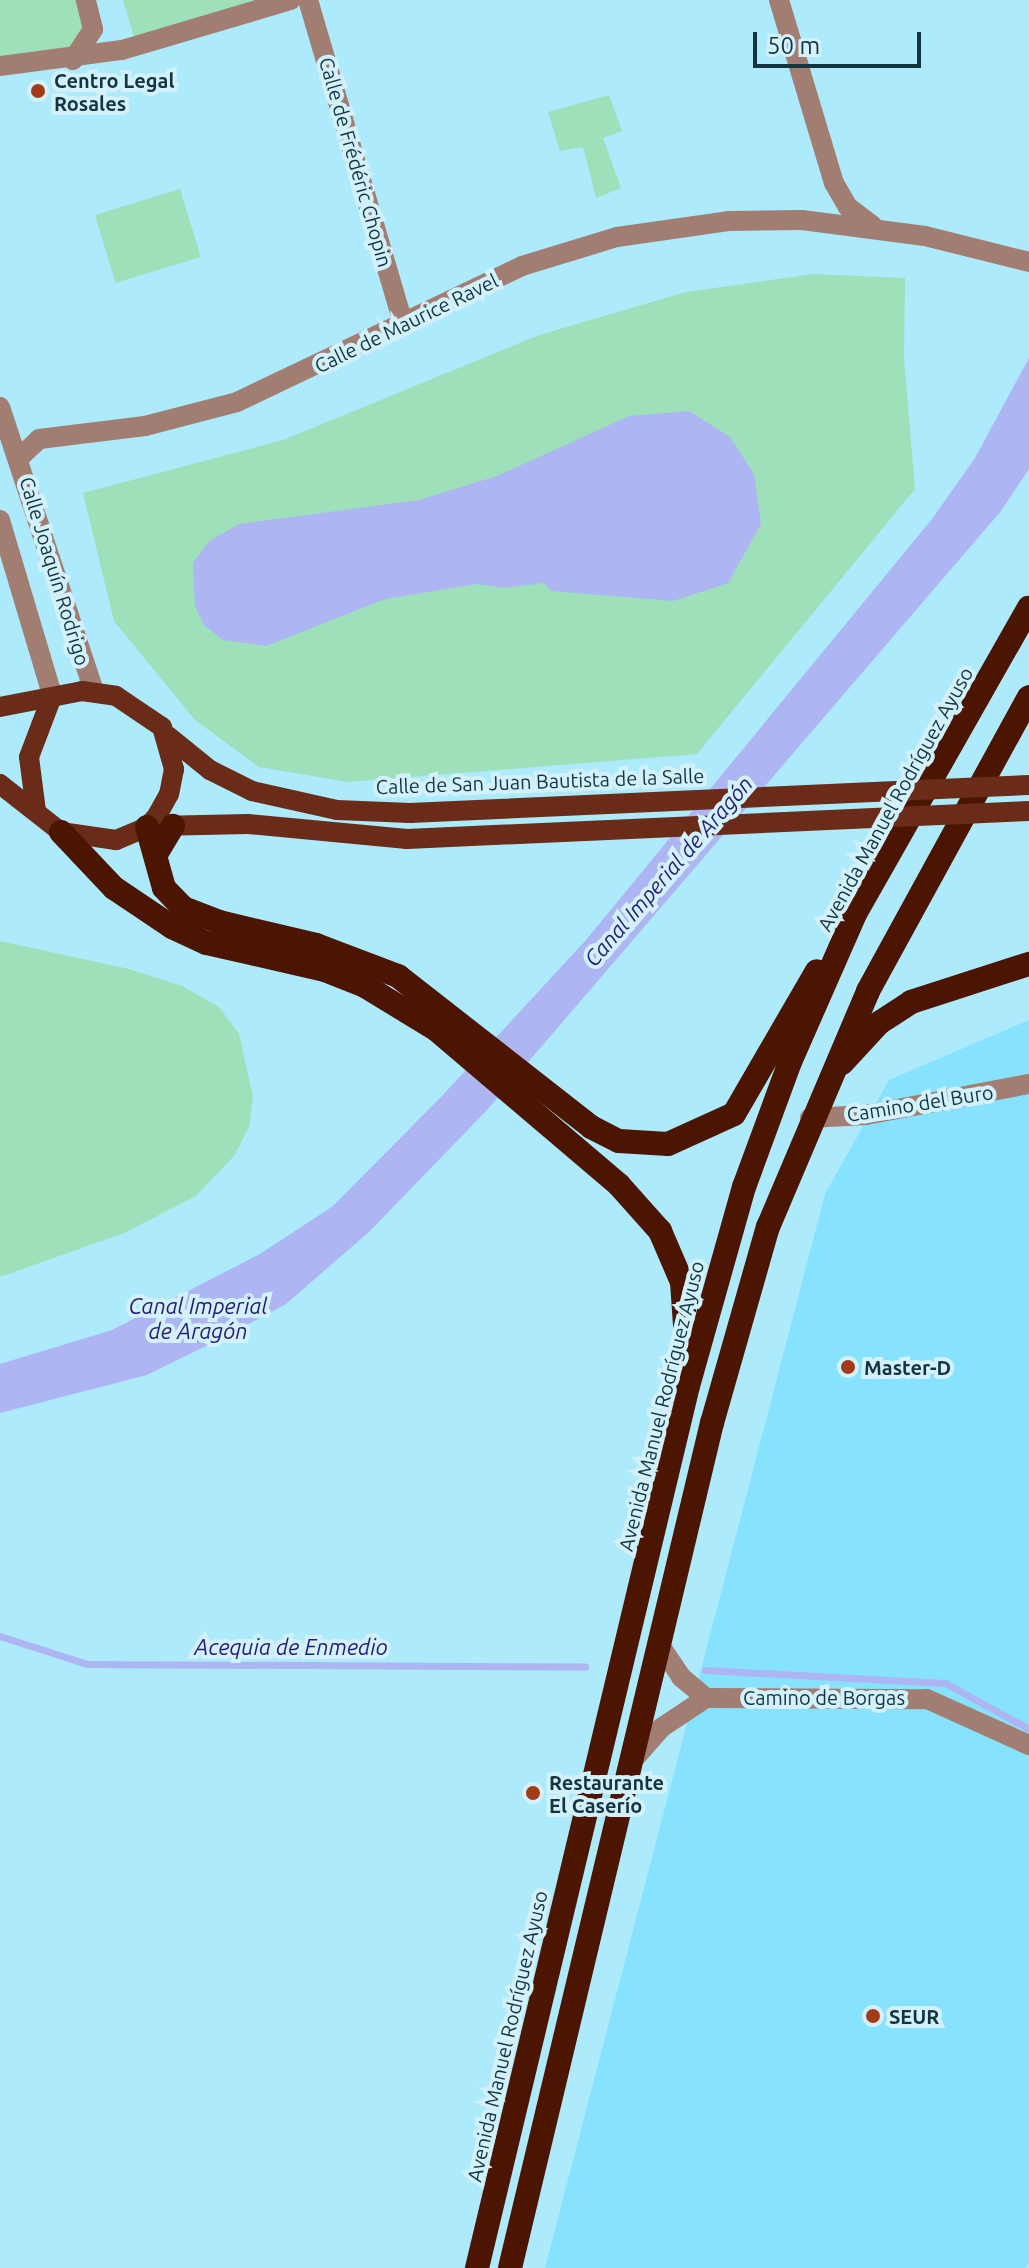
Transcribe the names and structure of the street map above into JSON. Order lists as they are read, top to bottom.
{
  "streets": {
    "highway": ["Avenida Manuel Rodríguez Ayuso"],
    "main road": ["Calle de San Juan Bautista de la Salle"],
    "street": [
      "Calle de Frédéric Chopin",
      "Calle de Maurice Ravel",
      "Calle Joaquín Rodrigo",
      "Camino del Buro",
      "Camino de Borgas"
    ]
  },
  "crossings": [
    ["Calle de Frédéric Chopin", "Calle de Maurice Ravel"],
    ["Calle de Maurice Ravel", "Calle Joaquín Rodrigo"],
    ["Calle Joaquín Rodrigo", "Calle de San Juan Bautista de la Salle"]
  ],
  "water": ["Canal Imperial de Aragón", "Acequia de Enmedio"],
  "places": [
    "Centro Legal Rosales",
    "Master-D",
    "Restaurante El Caserío",
    "SEUR"
  ],
  "scale_bar": "50 m"
}
